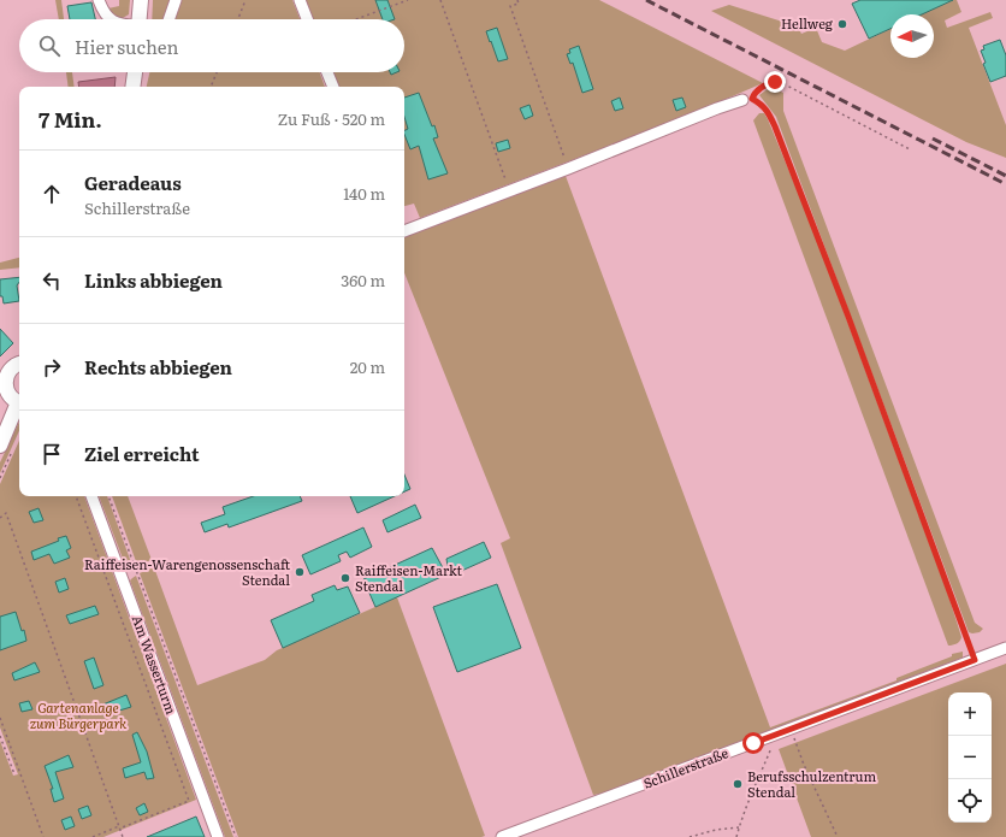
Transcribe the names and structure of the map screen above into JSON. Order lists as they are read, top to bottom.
{
  "streets": {
    "street": ["Am Wasserturm", "Schillerstraße"]
  },
  "parks": ["Gartenanlage zum Bürgerpark"],
  "places": [
    "Hellweg",
    "Raiffeisen-Warengenossenschaft Stendal",
    "Raiffeisen-Markt Stendal",
    "Berufsschulzentrum Stendal"
  ],
  "north": "left",
  "page": {
    "search": "Hier suchen",
    "heading": ["7 Min.", "Zu Fuß · 520 m"],
    "list": [
      ["Geradeaus", "Schillerstraße", "140 m"],
      ["Links abbiegen", "360 m"],
      ["Rechts abbiegen", "20 m"],
      "Ziel erreicht"
    ],
    "map_buttons": ["+", "−"]
  }
}
